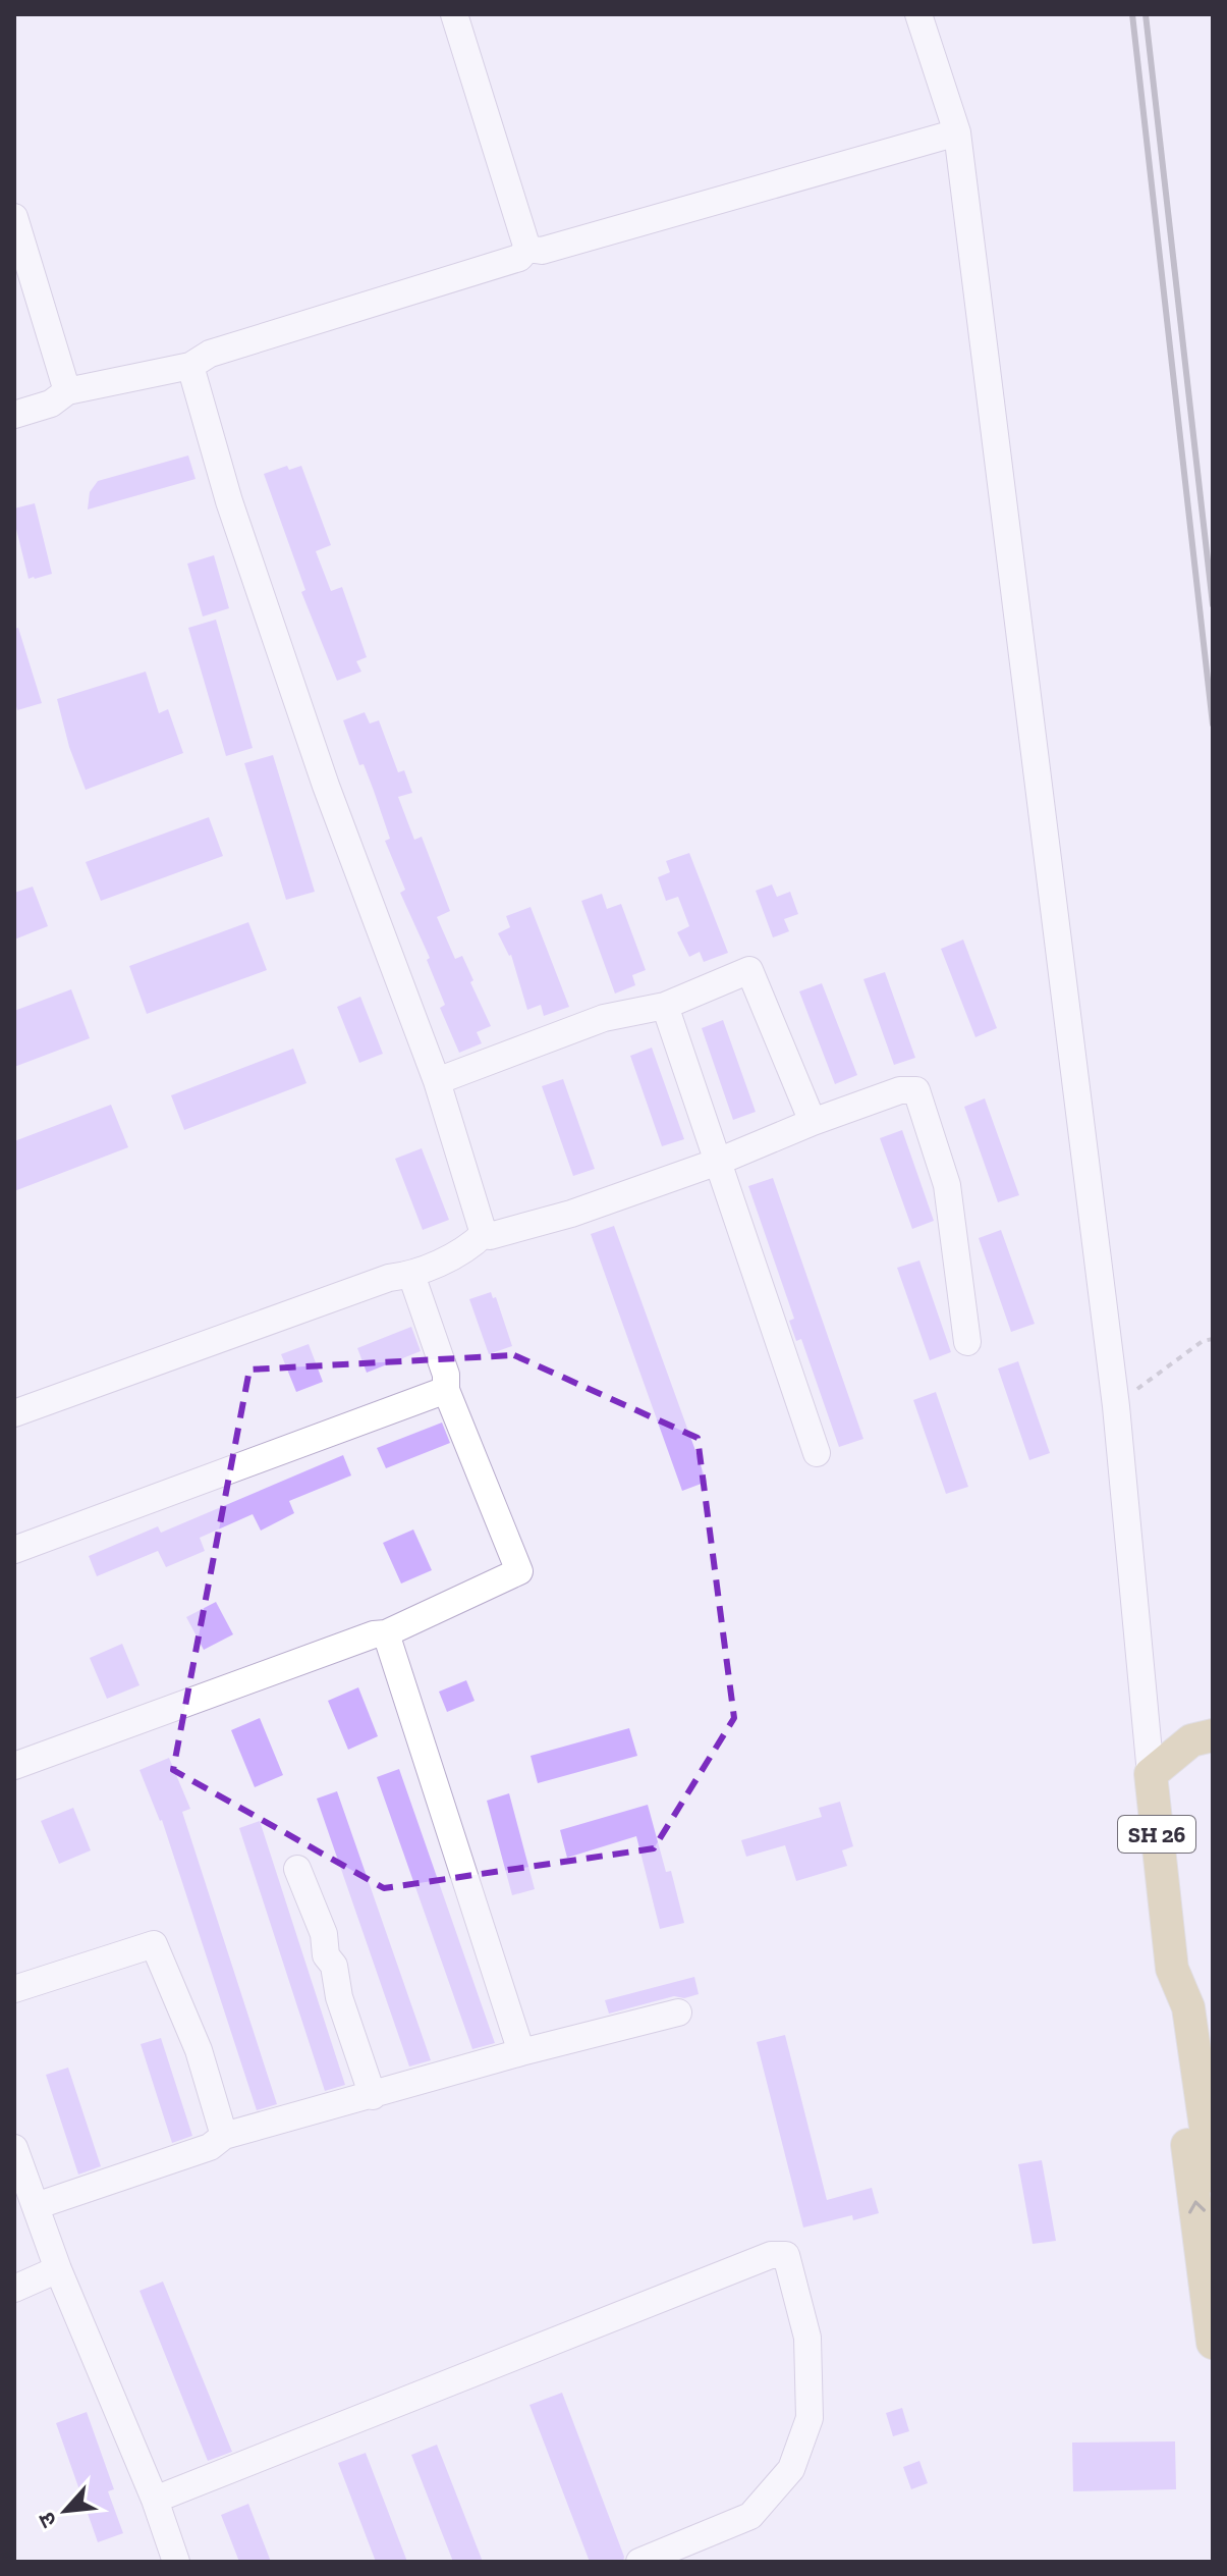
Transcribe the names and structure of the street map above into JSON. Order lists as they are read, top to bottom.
{
  "streets": {
    "main road": ["SH 26"]
  },
  "north": "bottom left"
}
